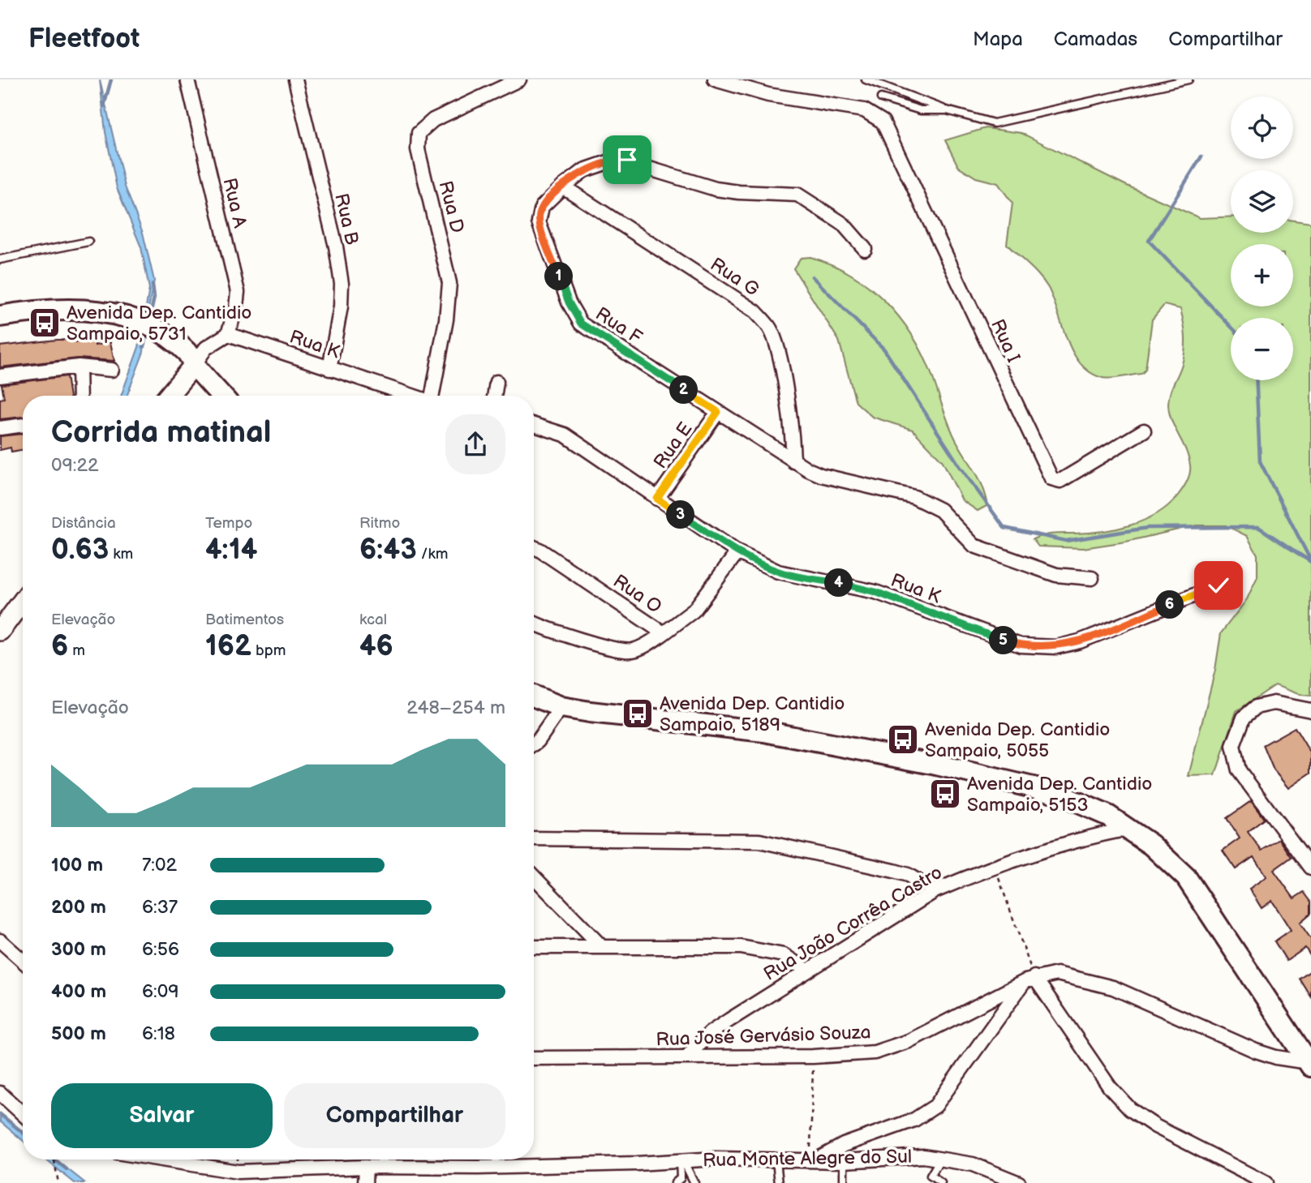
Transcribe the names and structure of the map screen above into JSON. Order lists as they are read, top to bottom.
{
  "streets": {
    "street": [
      "Rua A",
      "Rua D",
      "Rua B",
      "Rua G",
      "Rua F",
      "Rua I",
      "Rua K",
      "Rua E",
      "Rua O",
      "Rua João Corrêa Castro",
      "Rua José Gervásio Souza",
      "Rua Monte Alegre do Sul"
    ]
  },
  "crossings": [
    ["Rua A", "Rua K"],
    ["Rua B", "Rua K"],
    ["Rua G", "Rua F"],
    ["Rua F", "Rua E"],
    ["Rua K", "Rua E"],
    ["Rua K", "Rua O"],
    ["Rua João Corrêa Castro", "Rua José Gervásio Souza"]
  ],
  "places": {
    "bus stop": [
      "Avenida Dep. Cantidio Sampaio, 5731",
      "Avenida Dep. Cantidio Sampaio, 5189",
      "Avenida Dep. Cantidio Sampaio, 5055",
      "Avenida Dep. Cantidio Sampaio, 5153"
    ]
  },
  "page": {
    "header": "Fleetfoot",
    "nav": ["Mapa", "Camadas", "Compartilhar"],
    "map_buttons": ["+", "−"],
    "pins": [
      "1",
      "2",
      "3",
      "4",
      "6",
      "5"
    ],
    "heading": ["Corrida matinal", "09:22"],
    "stats": [
      ["Distância", "0.63 km"],
      ["Tempo", "4:14"],
      ["Ritmo", "6:43 /km"],
      ["Elevação", "6 m"],
      ["Batimentos", "162 bpm"],
      ["kcal", "46"]
    ],
    "chart": ["Elevação", "248–254 m"],
    "list": [
      {
        "name": "100 m",
        "note": "7:02"
      },
      {
        "name": "200 m",
        "note": "6:37"
      },
      {
        "name": "300 m",
        "note": "6:56"
      },
      {
        "name": "400 m",
        "note": "6:09"
      },
      {
        "name": "500 m",
        "note": "6:18"
      }
    ],
    "buttons": ["Salvar", "Compartilhar"]
  }
}
